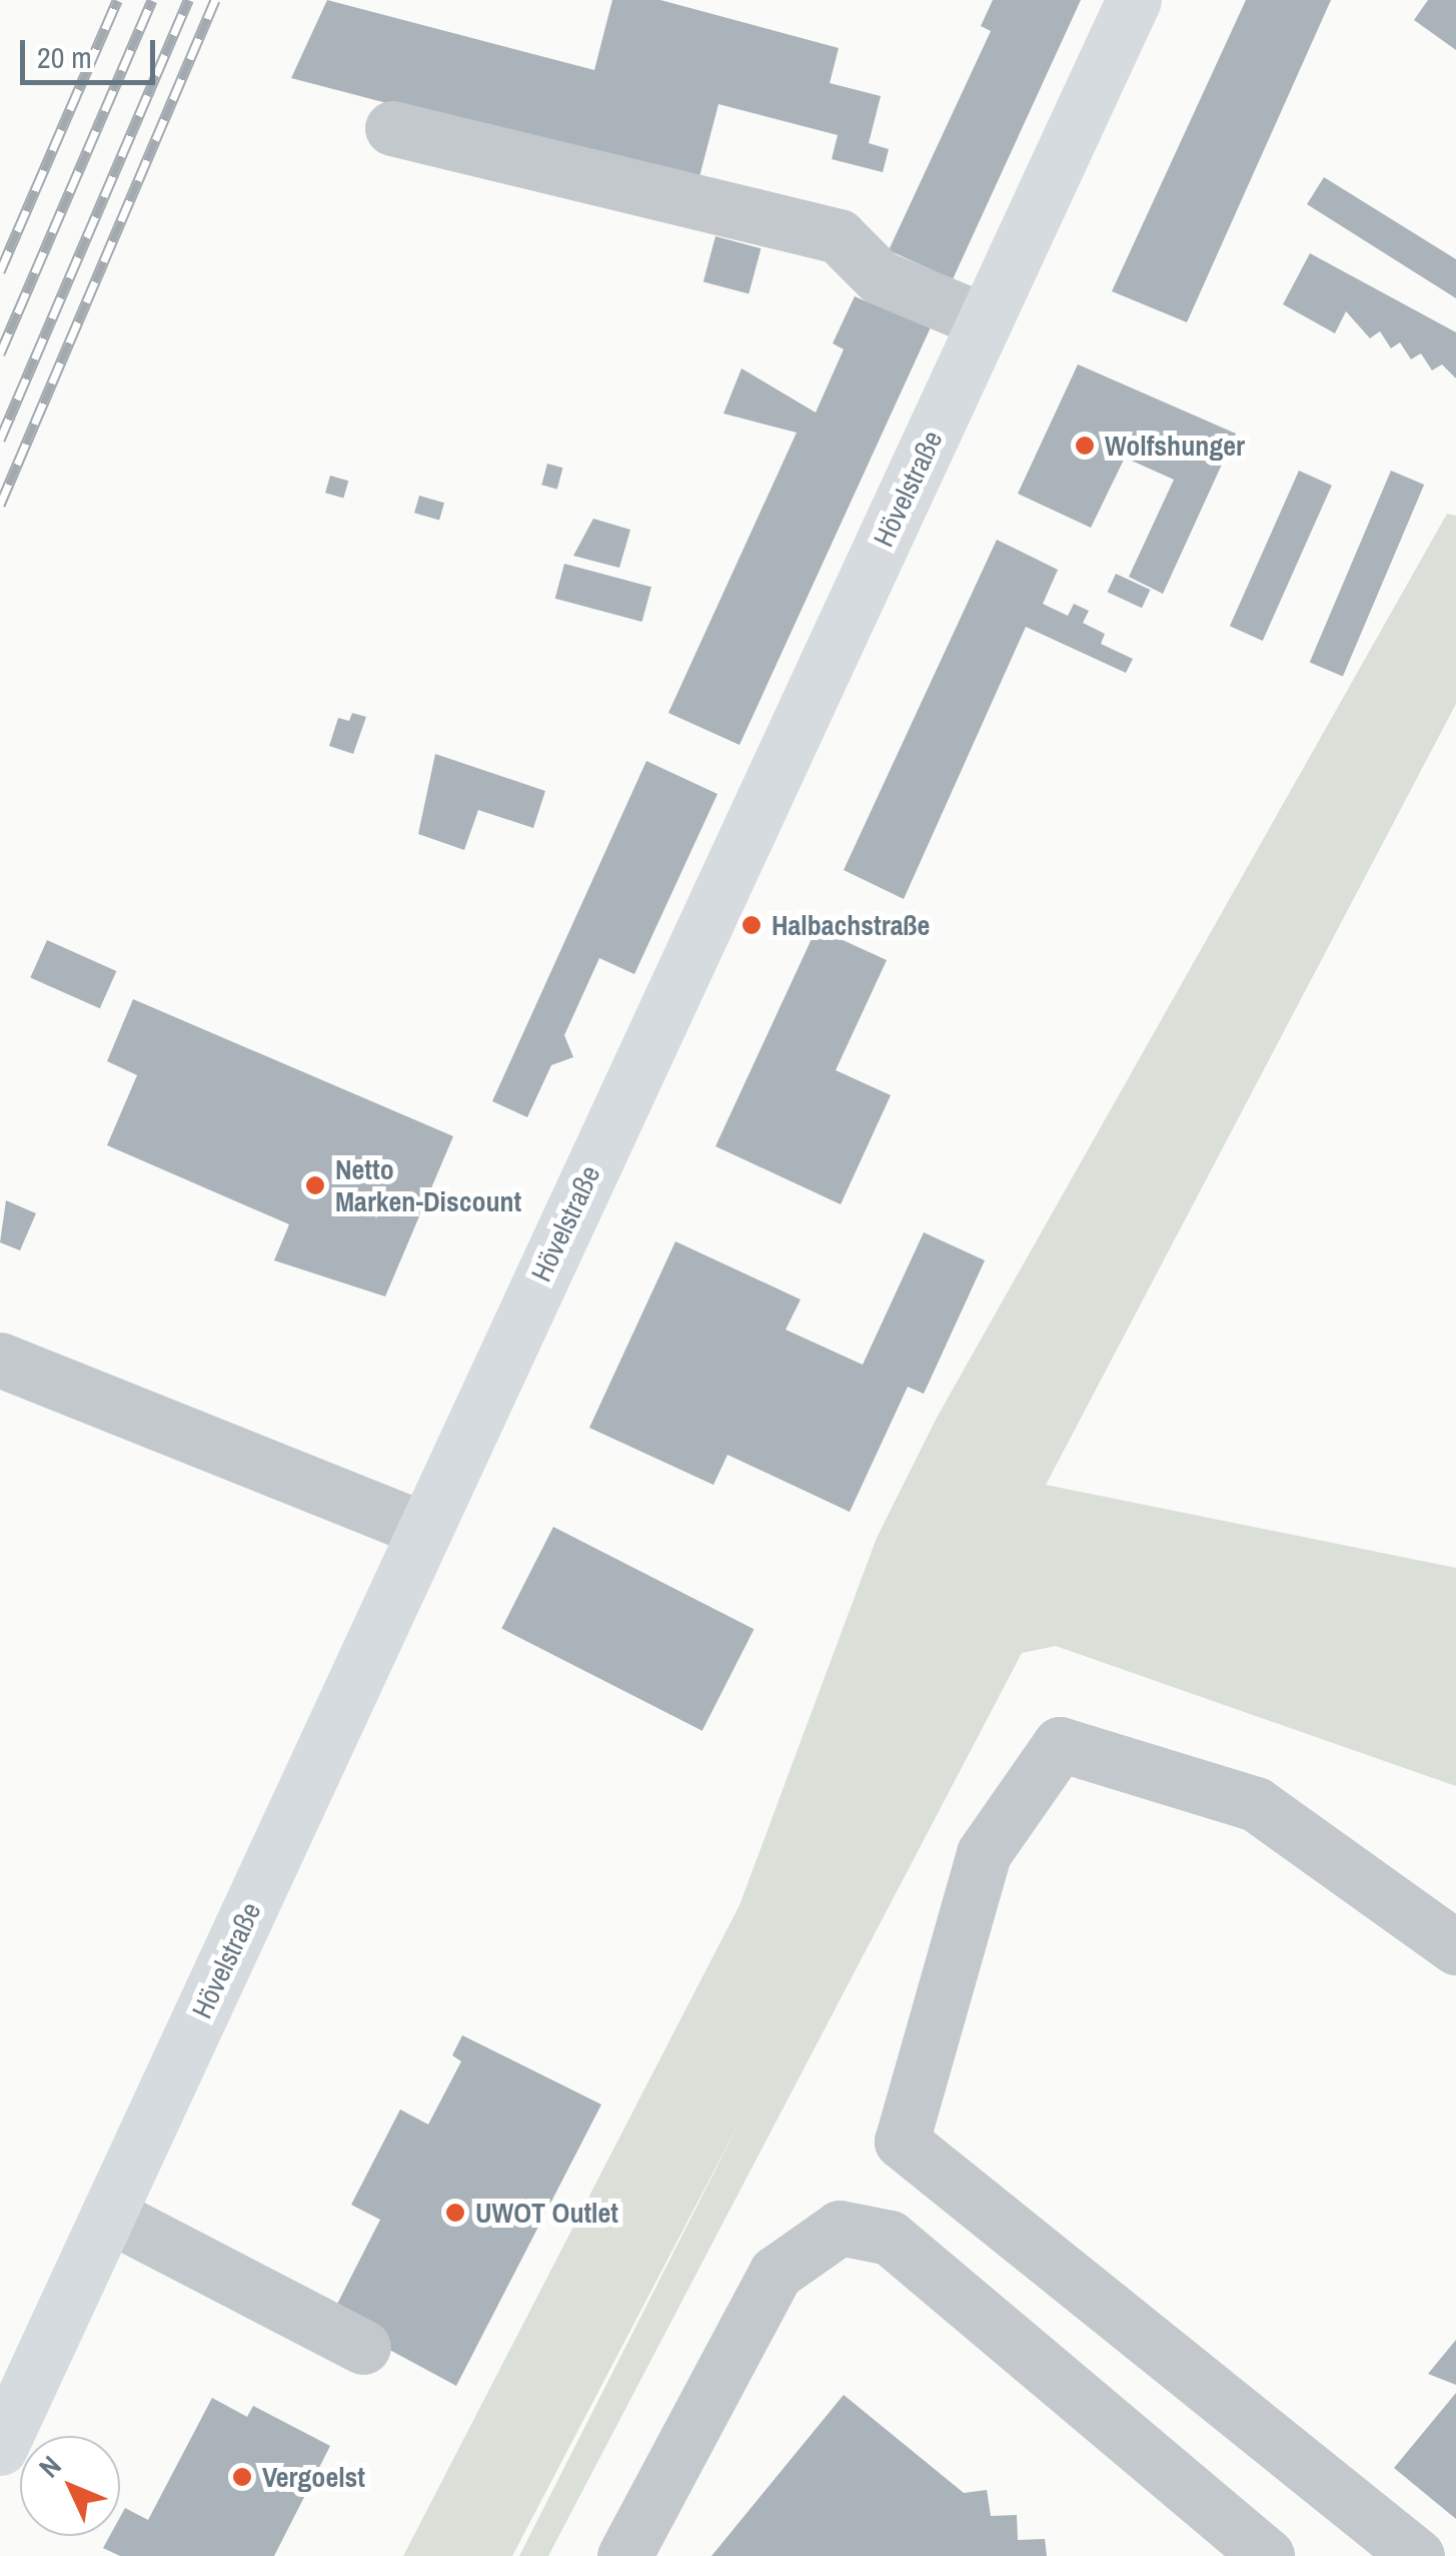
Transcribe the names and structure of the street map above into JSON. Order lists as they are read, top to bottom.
{
  "streets": {
    "main road": ["Hövelstraße"]
  },
  "places": [
    "Wolfshunger",
    "Halbachstraße",
    "Netto Marken-Discount",
    "UWOT Outlet",
    "Vergoelst"
  ],
  "scale_bar": "20 m",
  "north": "top left"
}
